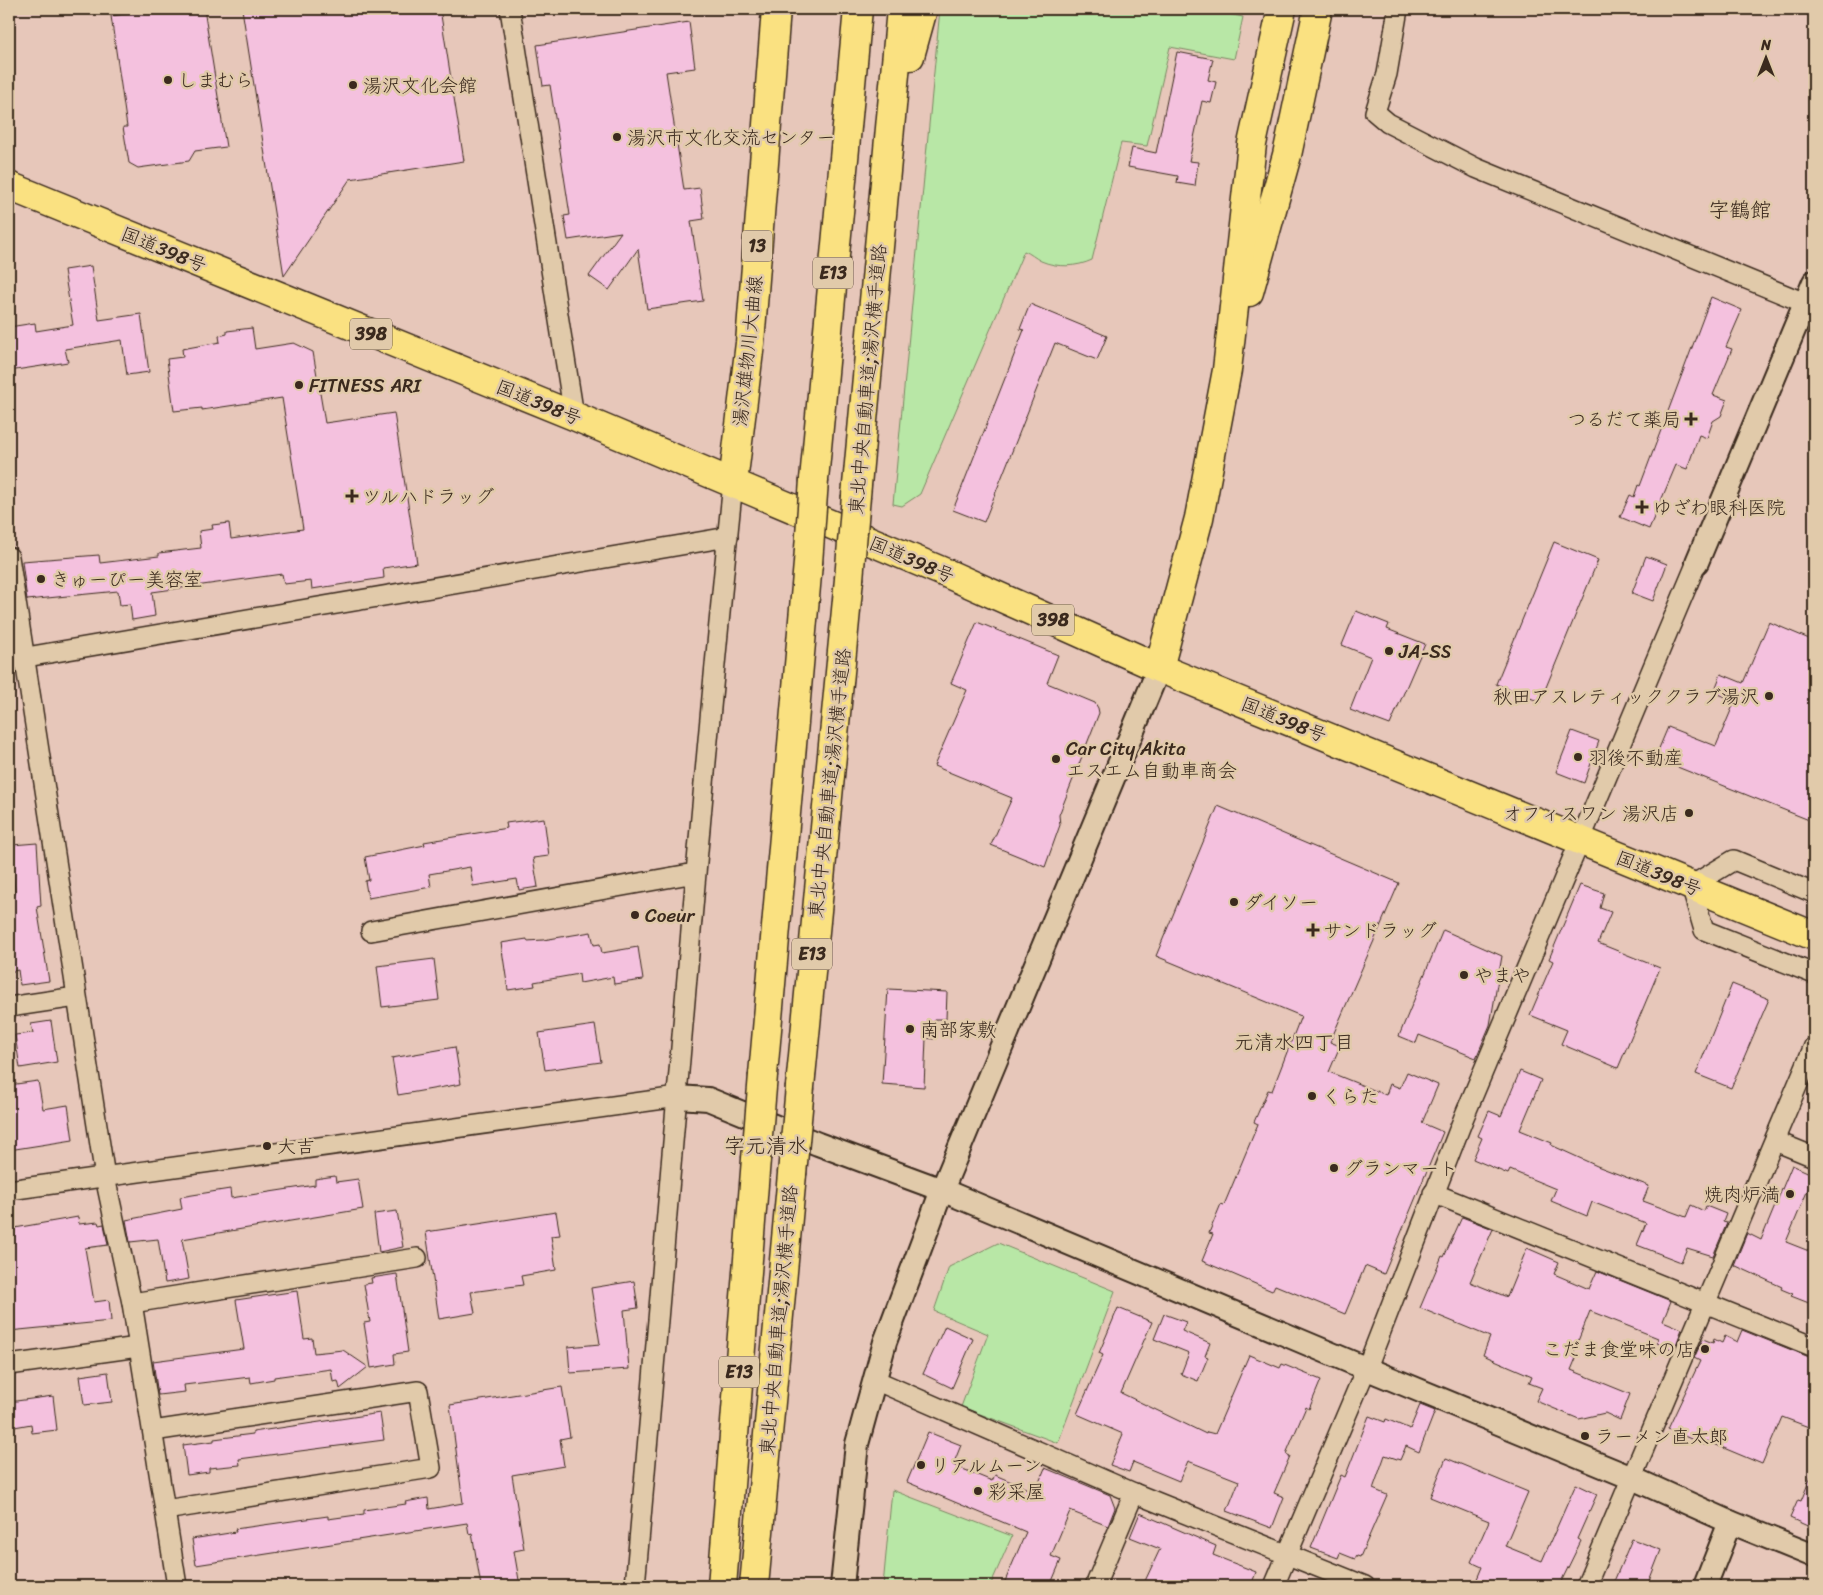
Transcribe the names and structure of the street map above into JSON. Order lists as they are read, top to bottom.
{
  "streets": {
    "main road": [
      "13",
      "国道398号",
      "E13",
      "398",
      "湯沢雄物川大曲線",
      "東北中央自動車道;湯沢横手道路"
    ]
  },
  "crossings": [
    ["国道398号", "湯沢雄物川大曲線"]
  ],
  "districts": ["字鶴館", "元清水四丁目", "字元清水"],
  "places": {
    "other": [
      "しまむら",
      "湯沢文化会館",
      "湯沢市文化交流センター",
      "FITNESS ARI",
      "きゅーぴー美容室",
      "JA-SS",
      "秋田アスレティッククラブ湯沢",
      "羽後不動産",
      "Car City Akita エスエム自動車商会",
      "オフィスワン 湯沢店",
      "ダイソー",
      "Coeur",
      "やまや",
      "南部家敷",
      "くらた",
      "大吉",
      "グランマート",
      "焼肉炉満",
      "こだま食堂味の店",
      "ラーメン直太郎",
      "リアルムーン",
      "彩采屋"
    ],
    "health": [
      "つるだて薬局",
      "ツルハドラッグ",
      "ゆざわ眼科医院",
      "サンドラッグ"
    ]
  },
  "north": "top"
}
